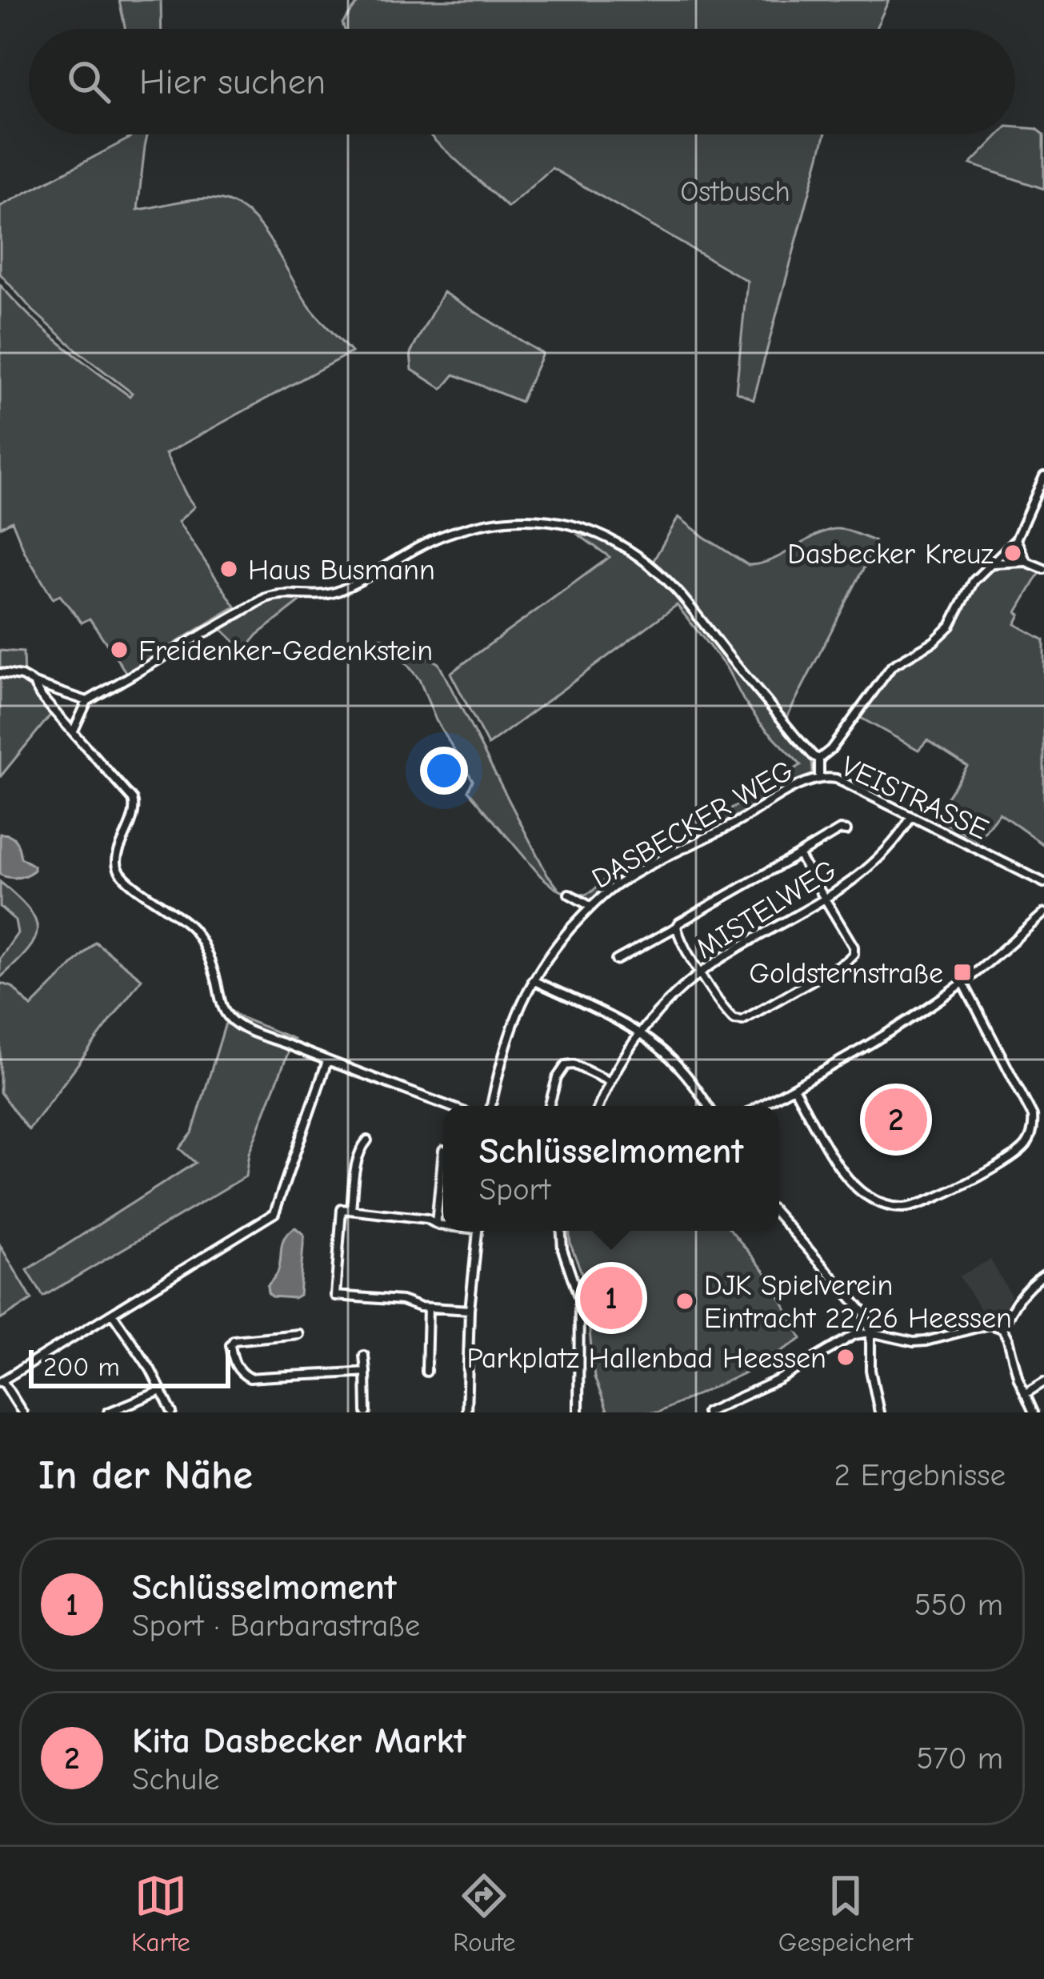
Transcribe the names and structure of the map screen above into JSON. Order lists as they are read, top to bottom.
{
  "streets": {
    "street": ["VEISTRASSE", "DASBECKER WEG", "MISTELWEG"]
  },
  "crossings": [
    ["VEISTRASSE", "DASBECKER WEG"],
    ["VEISTRASSE", "MISTELWEG"]
  ],
  "parks": ["Ostbusch"],
  "places": {
    "other": [
      "Dasbecker Kreuz",
      "Haus Busmann",
      "Freidenker-Gedenkstein",
      "DJK Spielverein Eintracht 22/26 Heessen",
      "Parkplatz Hallenbad Heessen"
    ],
    "transit": ["Goldsternstraße"]
  },
  "scale_bar": "200 m",
  "page": {
    "search": "Hier suchen",
    "pins": ["2", "1"],
    "popup": ["Schlüsselmoment", "Sport"],
    "scale": "200 m",
    "heading": ["In der Nähe", "2 Ergebnisse"],
    "list": [
      {
        "mark": "1",
        "name": "Schlüsselmoment",
        "note": "Sport · Barbarastraße",
        "value": "550 m"
      },
      {
        "mark": "2",
        "name": "Kita Dasbecker Markt",
        "note": "Schule",
        "value": "570 m"
      }
    ],
    "nav": ["Karte", "Route", "Gespeichert"]
  }
}
